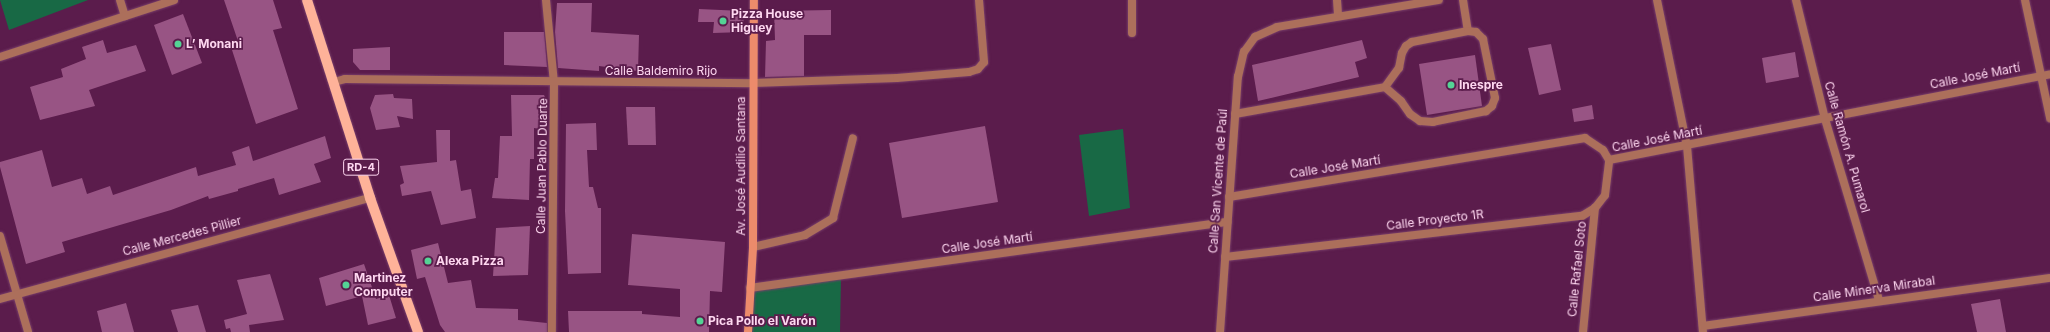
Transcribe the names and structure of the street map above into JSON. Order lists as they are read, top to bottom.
{
  "streets": {
    "main road": ["Av. José Audilio Santana", "RD-4"],
    "street": [
      "Calle Baldemiro Rijo",
      "Calle José Martí",
      "Calle Ramón A. Pumarol",
      "Calle Juan Pablo Duarte",
      "Calle San Vicente de Paúl",
      "Calle Proyecto 1R",
      "Calle Mercedes Pillier",
      "Calle Rafael Soto",
      "Calle Minerva Mirabal"
    ]
  },
  "crossings": [
    ["Calle Baldemiro Rijo", "Calle Juan Pablo Duarte"],
    ["Calle Baldemiro Rijo", "Av. José Audilio Santana"],
    ["Calle Baldemiro Rijo", "RD-4"],
    ["Calle José Martí", "Calle Ramón A. Pumarol"],
    ["Calle José Martí", "Av. José Audilio Santana"],
    ["Calle José Martí", "Calle San Vicente de Paúl"],
    ["Calle Ramón A. Pumarol", "Calle Minerva Mirabal"],
    ["RD-4", "Calle Mercedes Pillier"],
    ["Calle San Vicente de Paúl", "Calle Proyecto 1R"],
    ["Calle Proyecto 1R", "Calle Rafael Soto"]
  ],
  "places": [
    "Pizza House Higuey",
    "L’ Monani",
    "Inespre",
    "Alexa Pizza",
    "Martinez Computer",
    "Pica Pollo el Varón"
  ]
}
